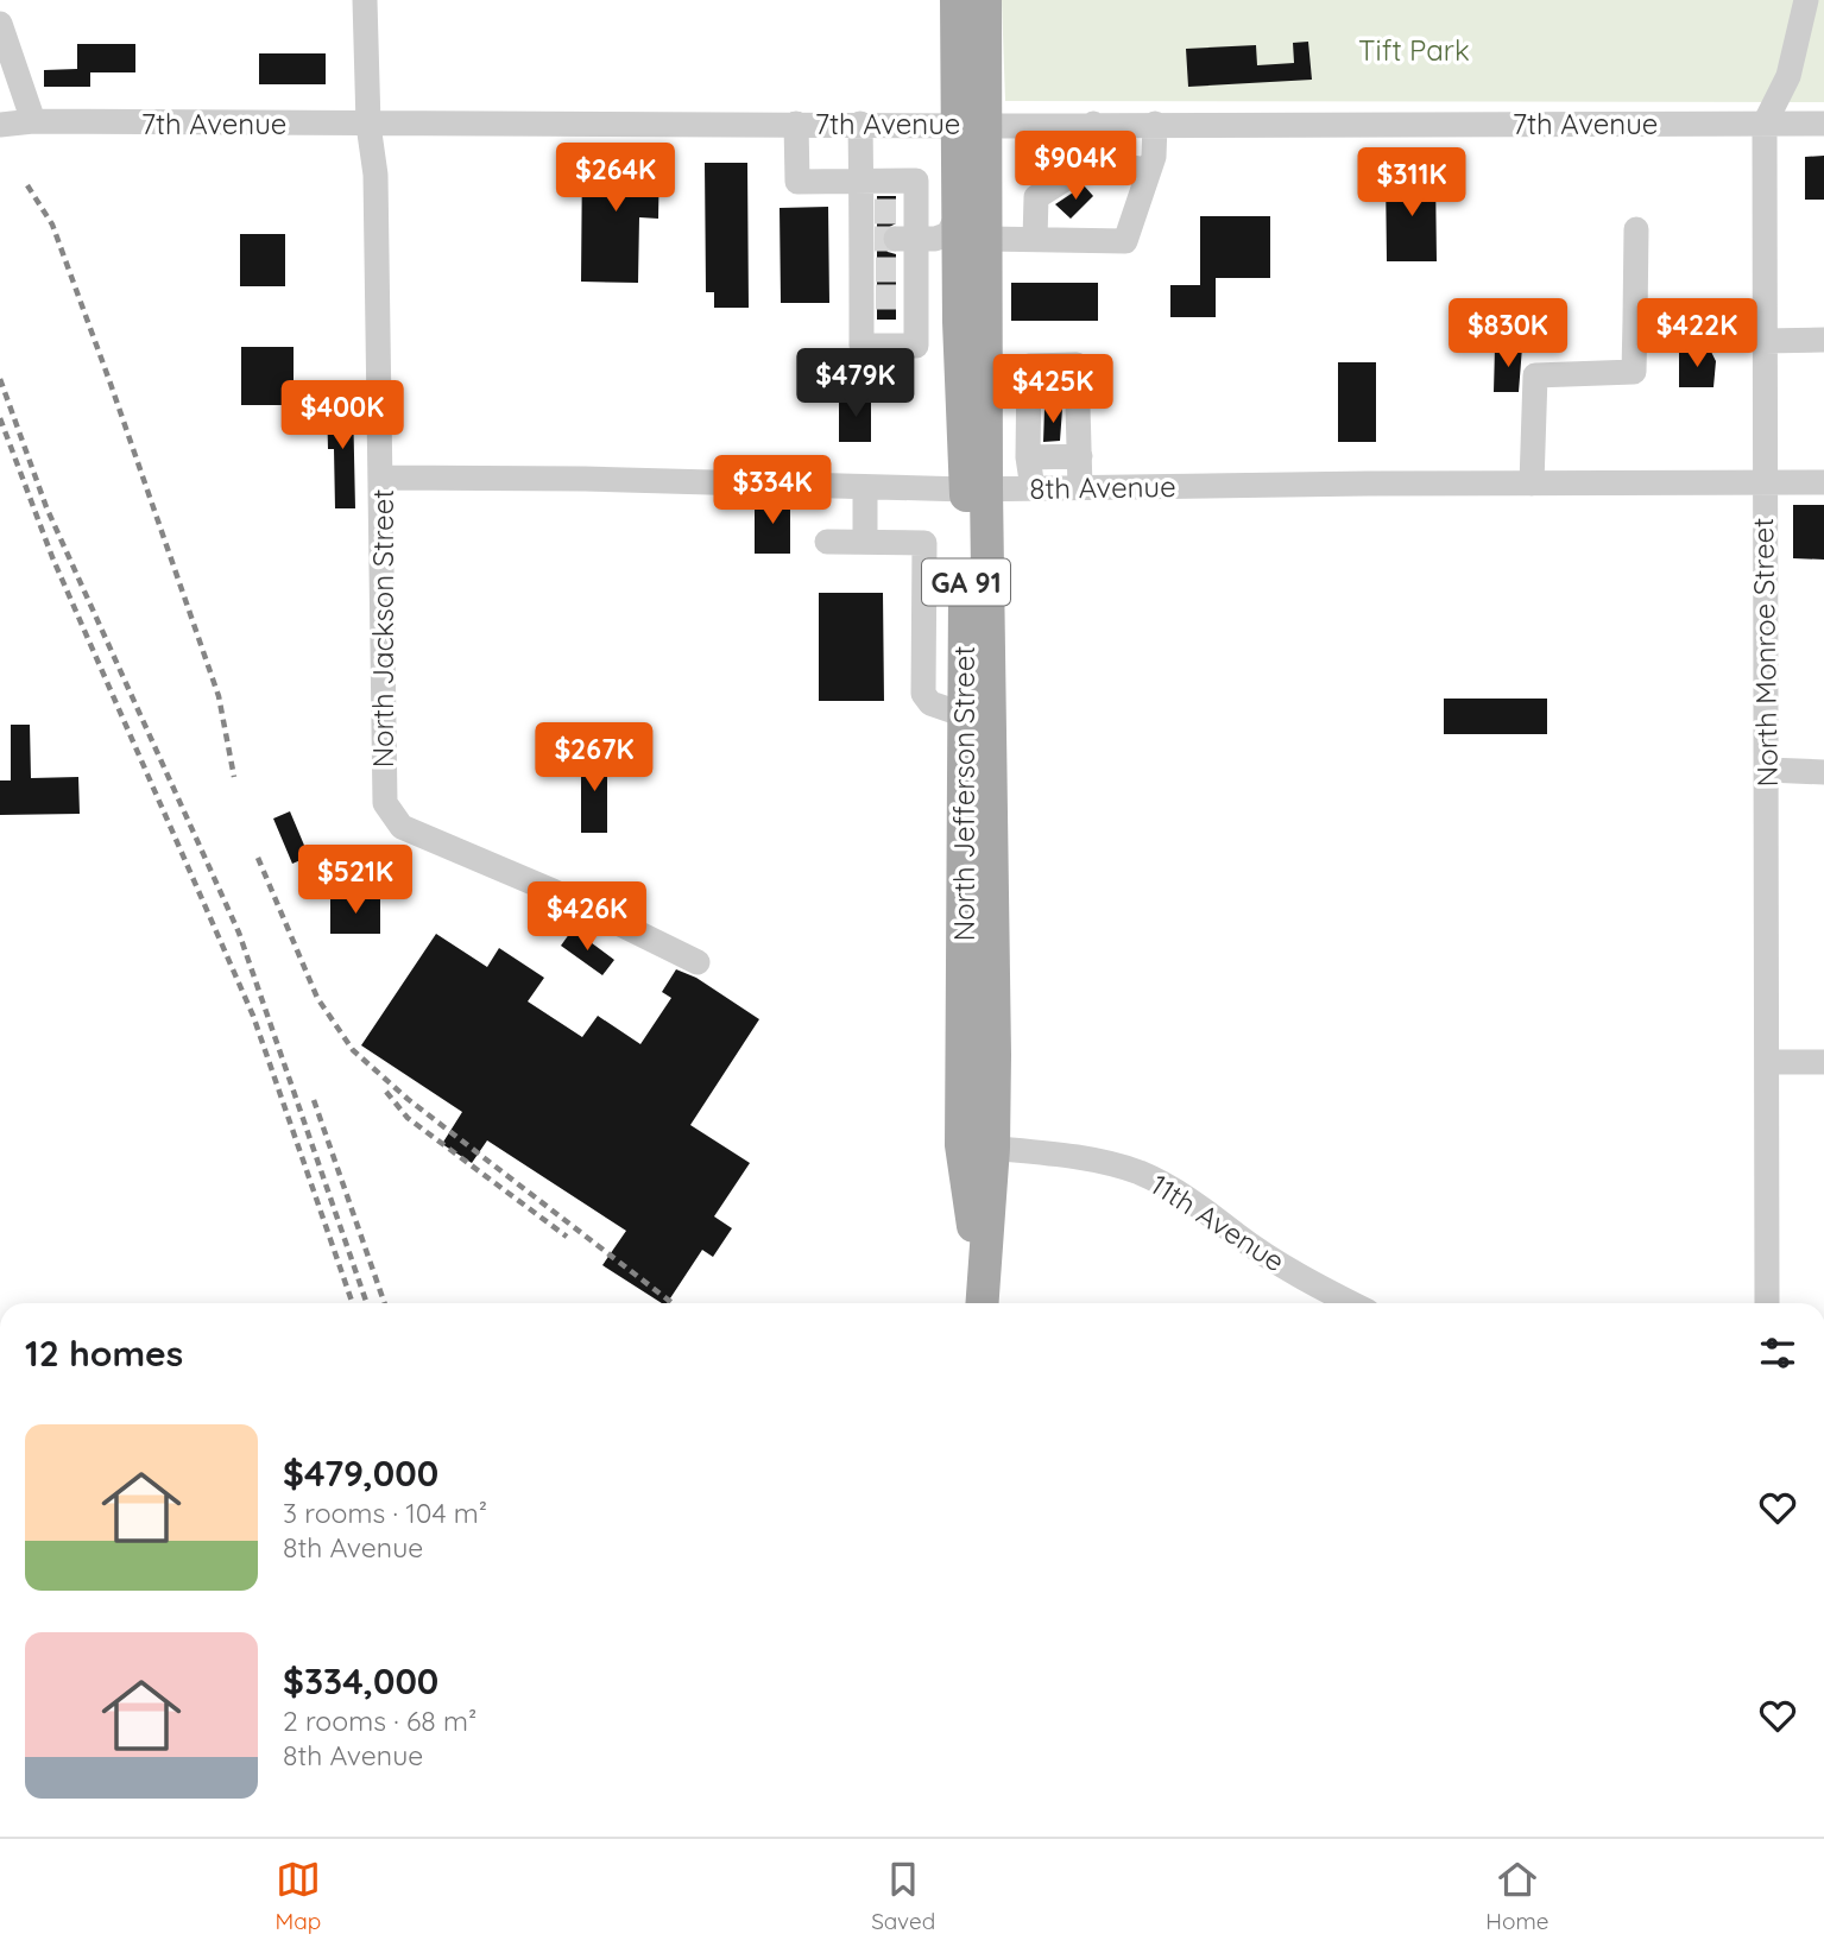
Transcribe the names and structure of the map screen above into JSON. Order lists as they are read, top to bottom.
{
  "streets": {
    "main road": ["GA 91", "North Jefferson Street"],
    "street": [
      "7th Avenue",
      "8th Avenue",
      "North Jackson Street",
      "North Monroe Street",
      "11th Avenue"
    ]
  },
  "crossings": [
    ["7th Avenue", "North Jackson Street"],
    ["7th Avenue", "North Monroe Street"],
    ["7th Avenue", "North Jefferson Street"],
    ["8th Avenue", "North Jackson Street"],
    ["8th Avenue", "North Monroe Street"],
    ["8th Avenue", "North Jefferson Street"],
    ["North Jefferson Street", "11th Avenue"]
  ],
  "parks": ["Tift Park"],
  "page": {
    "price": [
      "$904K",
      "$264K",
      "$311K",
      "$830K",
      "$422K",
      "$479K",
      "$425K",
      "$400K",
      "$334K",
      "$267K",
      "$521K",
      "$426K"
    ],
    "heading": "12 homes",
    "list": [
      {
        "name": "$479,000",
        "note": "3 rooms · 104 m² · 8th Avenue"
      },
      {
        "name": "$334,000",
        "note": "2 rooms · 68 m² · 8th Avenue"
      }
    ],
    "tabs": ["Map", "Saved", "Home"]
  }
}
